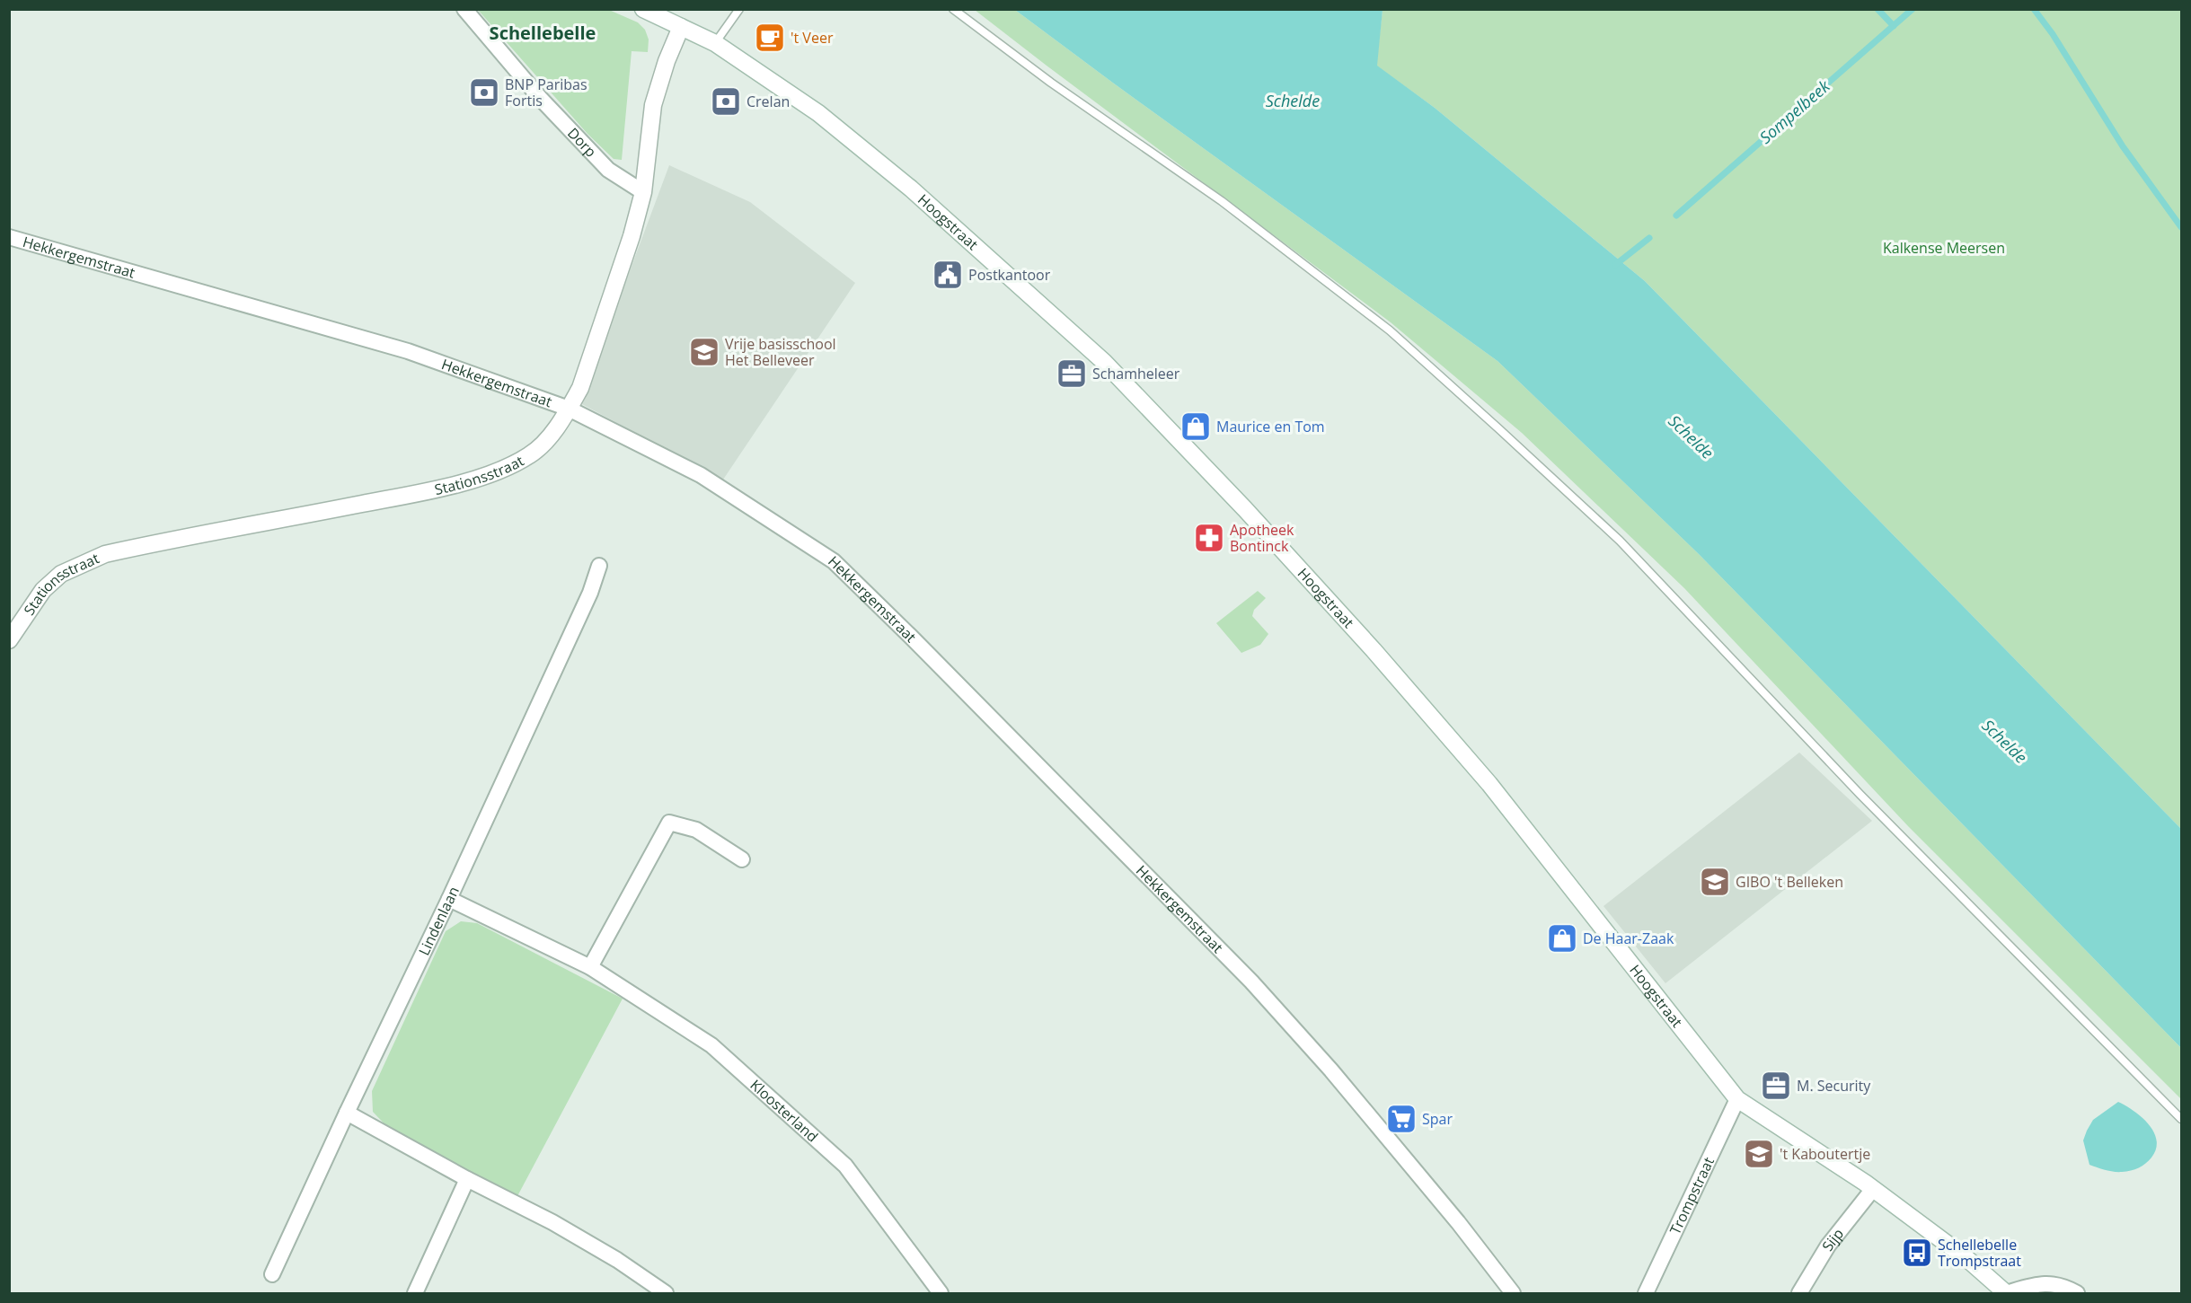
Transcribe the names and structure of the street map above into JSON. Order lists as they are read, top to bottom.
{
  "streets": {
    "main road": ["Hoogstraat", "Stationsstraat"],
    "street": [
      "Dorp",
      "Hekkergemstraat",
      "Lindenlaan",
      "Kloosterland",
      "Trompstraat",
      "Sijp"
    ]
  },
  "crossings": [
    ["Dorp", "Stationsstraat"],
    ["Hoogstraat", "Stationsstraat"],
    ["Hoogstraat", "Trompstraat"],
    ["Hoogstraat", "Sijp"],
    ["Hekkergemstraat", "Stationsstraat"],
    ["Lindenlaan", "Kloosterland"]
  ],
  "districts": ["Schellebelle"],
  "water": ["Schelde", "Sompelbeek"],
  "parks": ["Kalkense Meersen"],
  "places": {
    "cafe": ["'t Veer"],
    "bank": ["BNP Paribas Fortis", "Crelan"],
    "public building": ["Postkantoor"],
    "school or university": ["Vrije basisschool Het Belleveer", "GIBO 't Belleken", "'t Kaboutertje"],
    "office": ["Schamheleer", "M. Security"],
    "shop": ["Maurice en Tom", "De Haar-Zaak"],
    "pharmacy": ["Apotheek Bontinck"],
    "supermarket": ["Spar"],
    "bus stop": ["Schellebelle Trompstraat"]
  }
}
